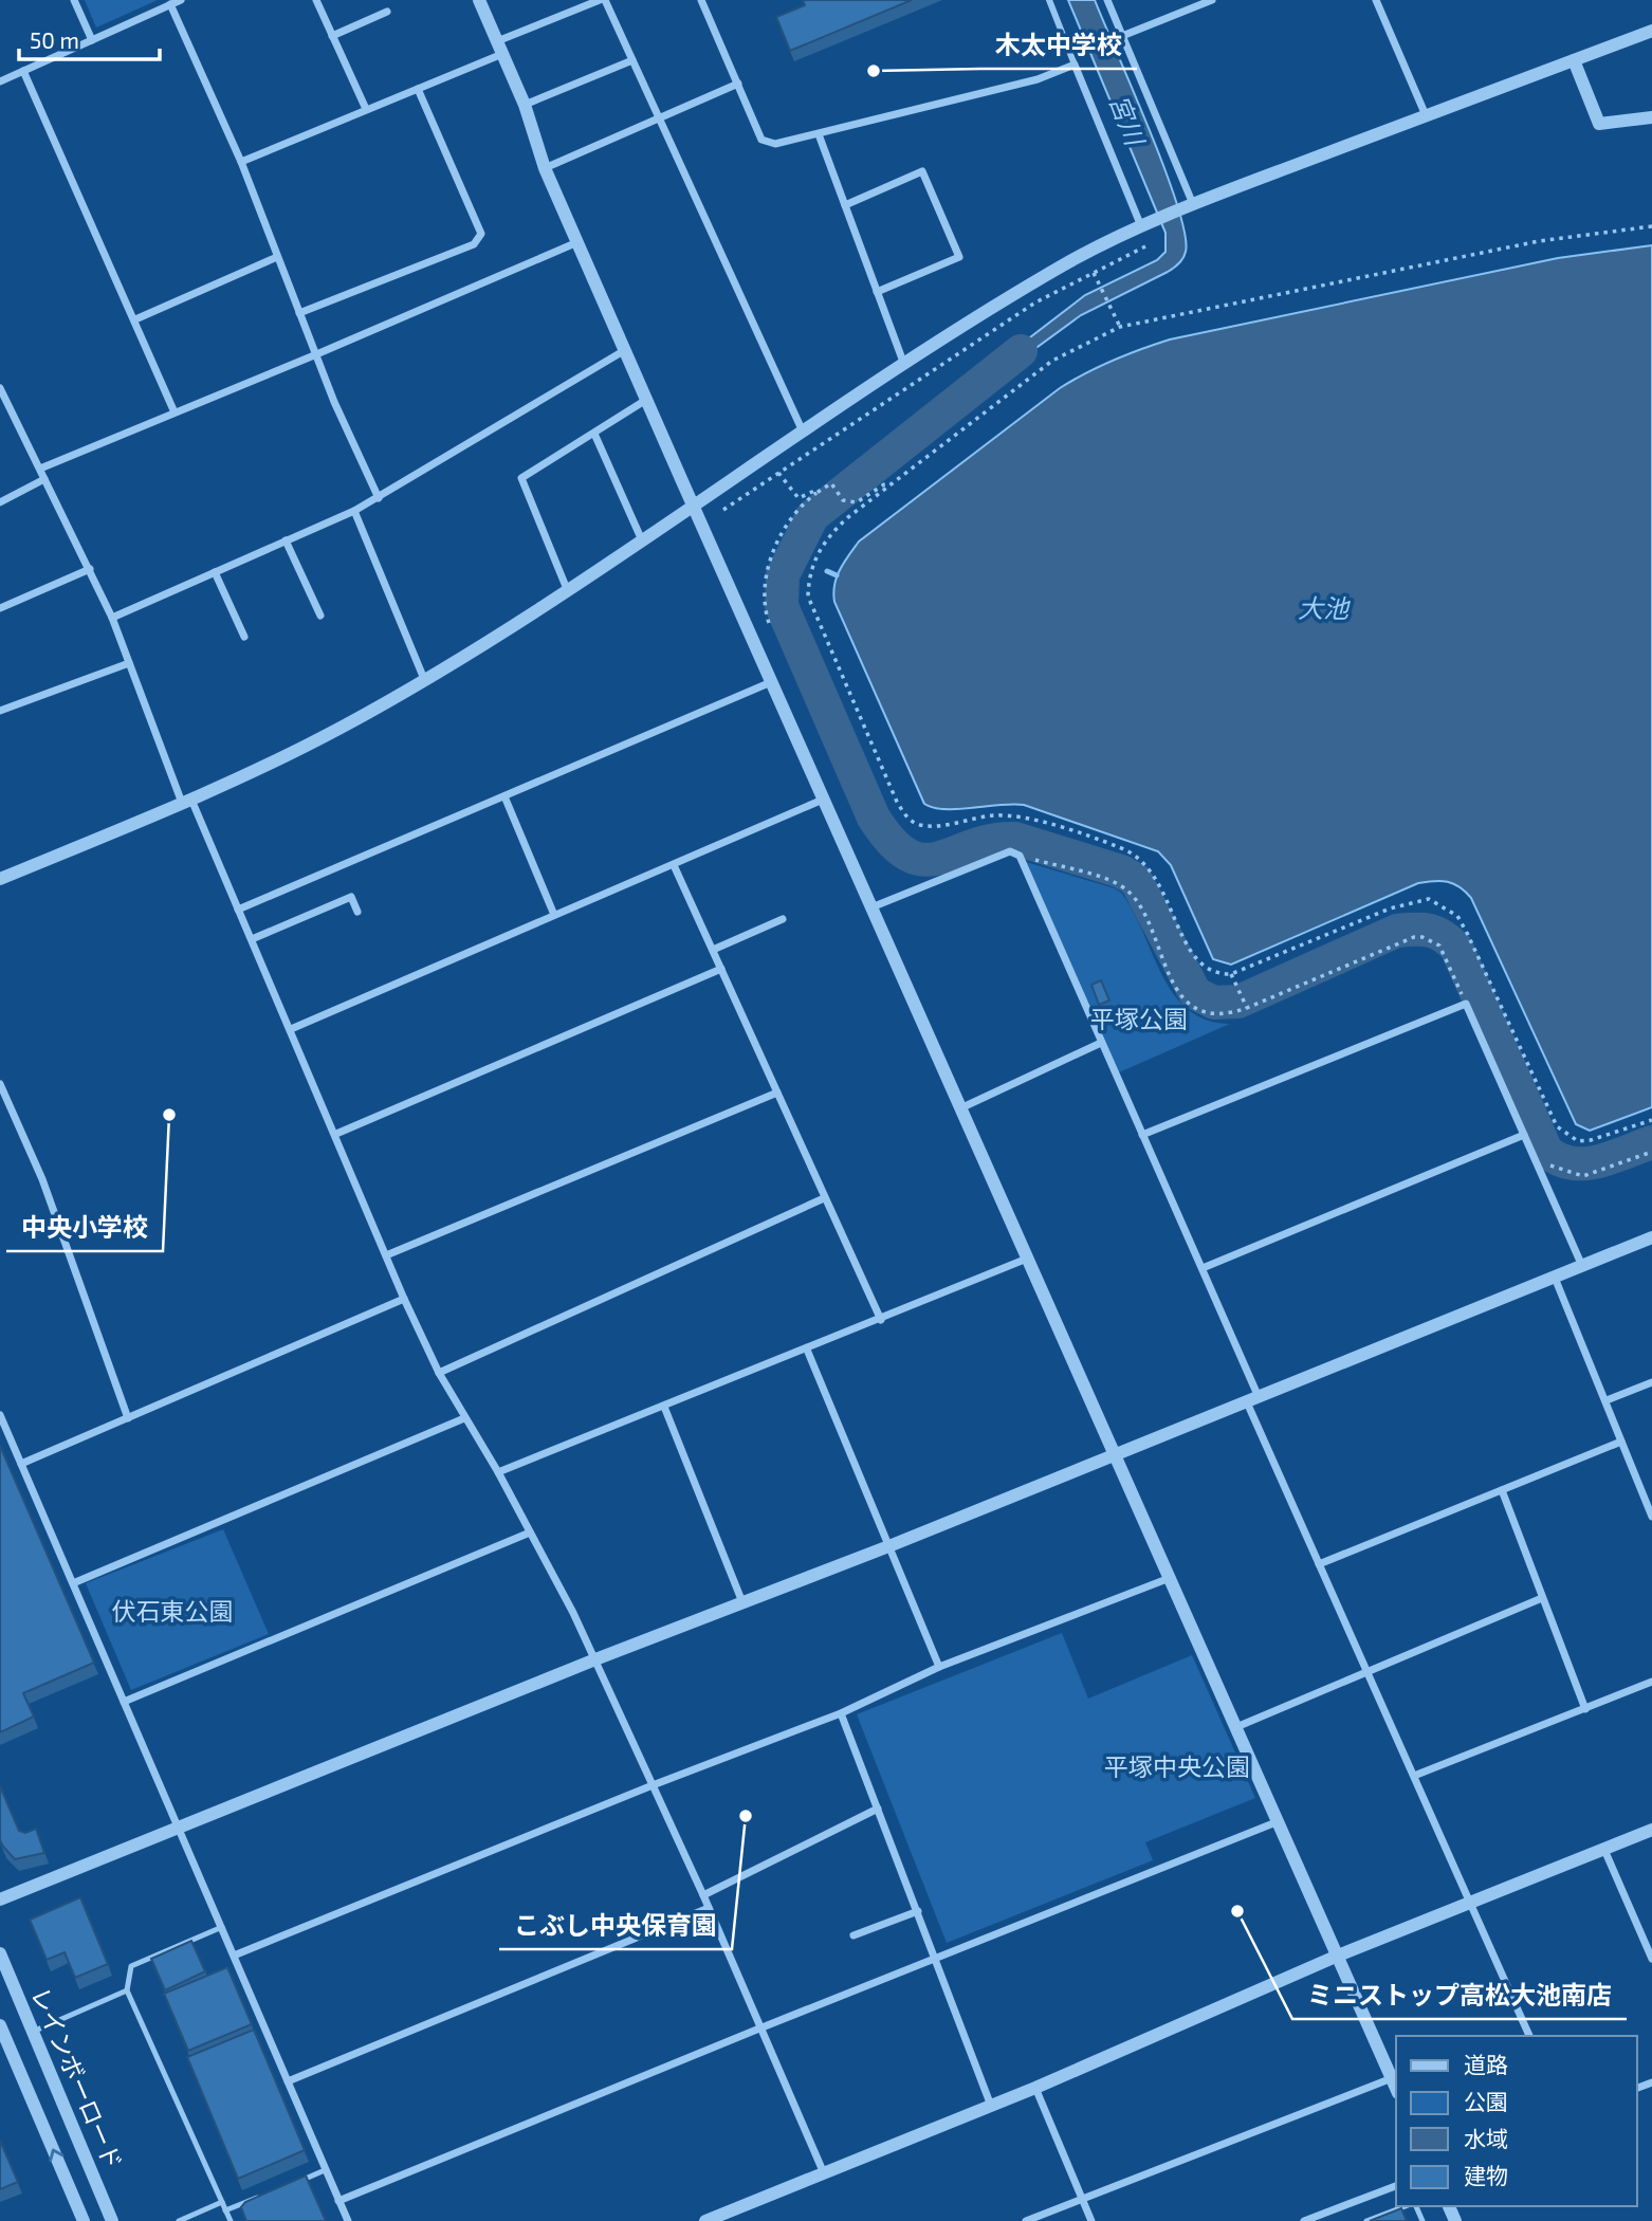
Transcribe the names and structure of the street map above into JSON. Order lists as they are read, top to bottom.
{
  "streets": {
    "street": ["レインボーロード"]
  },
  "water": ["宮川", "大池"],
  "parks": ["平塚公園", "伏石東公園", "平塚中央公園"],
  "places": [
    "木太中学校",
    "中央小学校",
    "こぶし中央保育園",
    "ミニストップ高松大池南店"
  ],
  "legend": [
    "道路",
    "公園",
    "水域",
    "建物"
  ],
  "scale_bar": "50 m"
}
